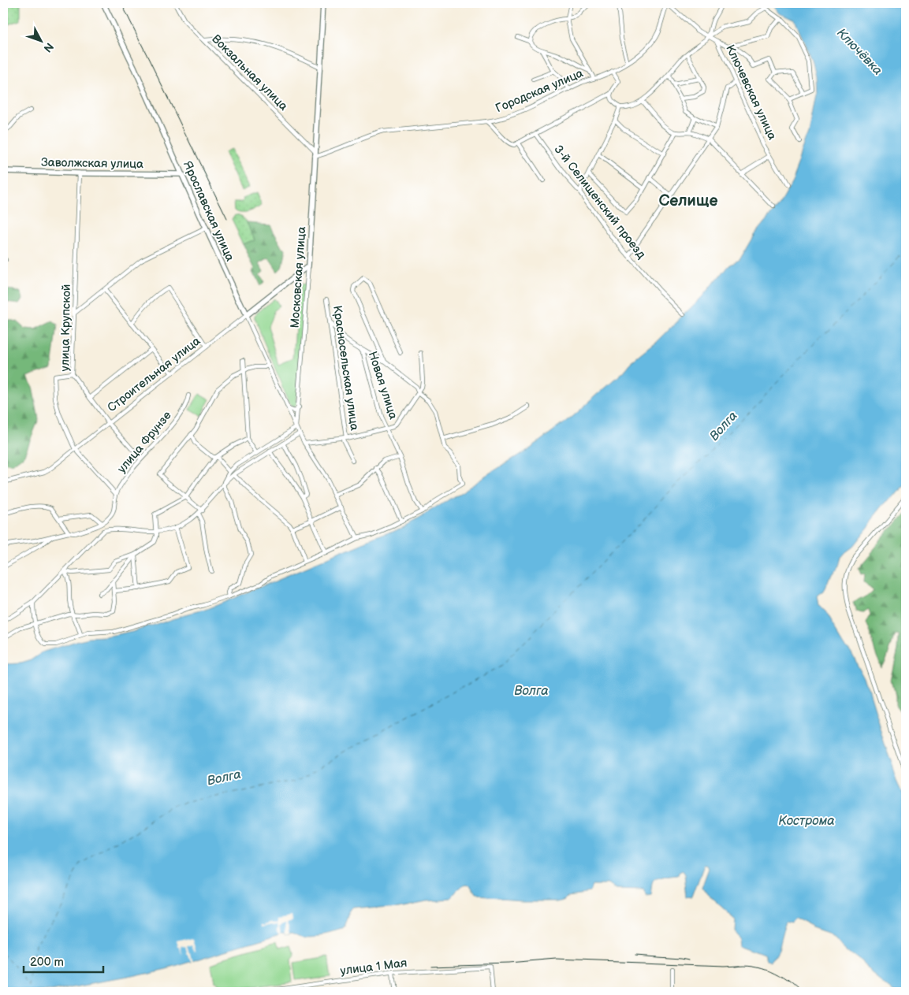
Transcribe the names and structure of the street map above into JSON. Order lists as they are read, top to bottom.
{
  "streets": {
    "main road": [
      "Заволжская улица",
      "Ярославская улица",
      "Московская улица",
      "Строительная улица"
    ],
    "street": [
      "Вокзальная улица",
      "Городская улица",
      "Ключевская улица",
      "3-й Селищенский проезд",
      "улица Крупской",
      "Красносельская улица",
      "Новая улица",
      "улица Фрунзе",
      "улица 1 Мая"
    ]
  },
  "crossings": [
    ["Вокзальная улица", "Городская улица"],
    ["Вокзальная улица", "Московская улица"],
    ["Городская улица", "Ключевская улица"],
    ["Городская улица", "Московская улица"],
    ["Заволжская улица", "Ярославская улица"],
    ["Заволжская улица", "улица Крупской"],
    ["Ярославская улица", "Московская улица"],
    ["Ярославская улица", "Строительная улица"],
    ["Московская улица", "Строительная улица"],
    ["улица Крупской", "Строительная улица"],
    ["улица Крупской", "улица Фрунзе"]
  ],
  "districts": ["Селище"],
  "water": ["Ключёвка", "Волга", "Кострома"],
  "scale_bar": "200 m",
  "north": "bottom right"
}
